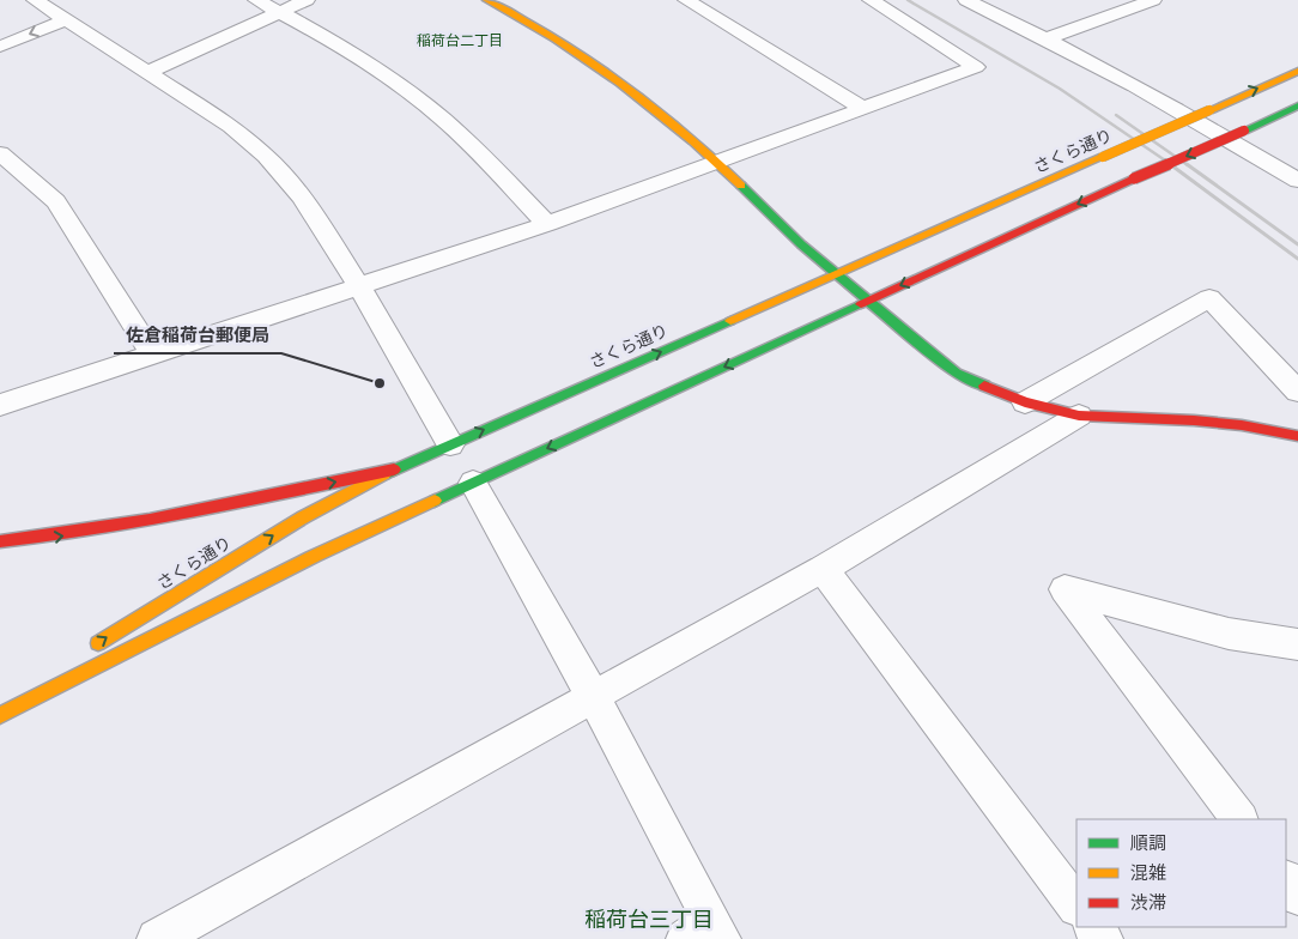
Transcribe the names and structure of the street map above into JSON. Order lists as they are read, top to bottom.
{
  "streets": {
    "main road": ["さくら通り"]
  },
  "districts": ["稲荷台二丁目", "稲荷台三丁目"],
  "places": ["佐倉稲荷台郵便局"],
  "legend": ["順調", "混雑", "渋滞"]
}
